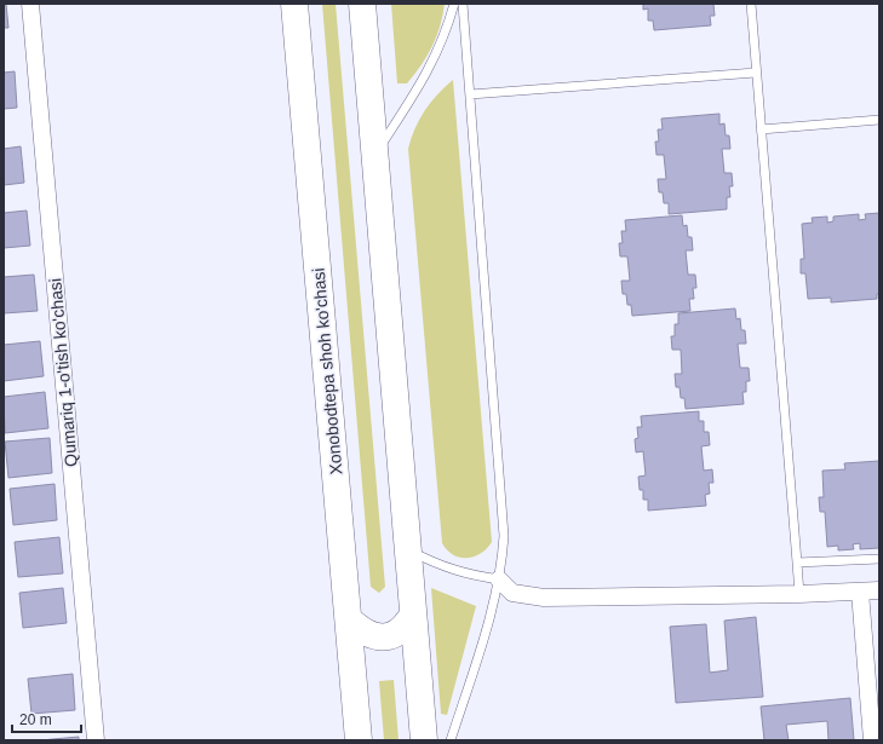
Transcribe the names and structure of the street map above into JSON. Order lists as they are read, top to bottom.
{
  "streets": {
    "highway": ["Xonobodtepa shoh ko'chasi"],
    "street": ["Qumariq 1-o'tish ko'chasi"]
  },
  "scale_bar": "20 m"
}
